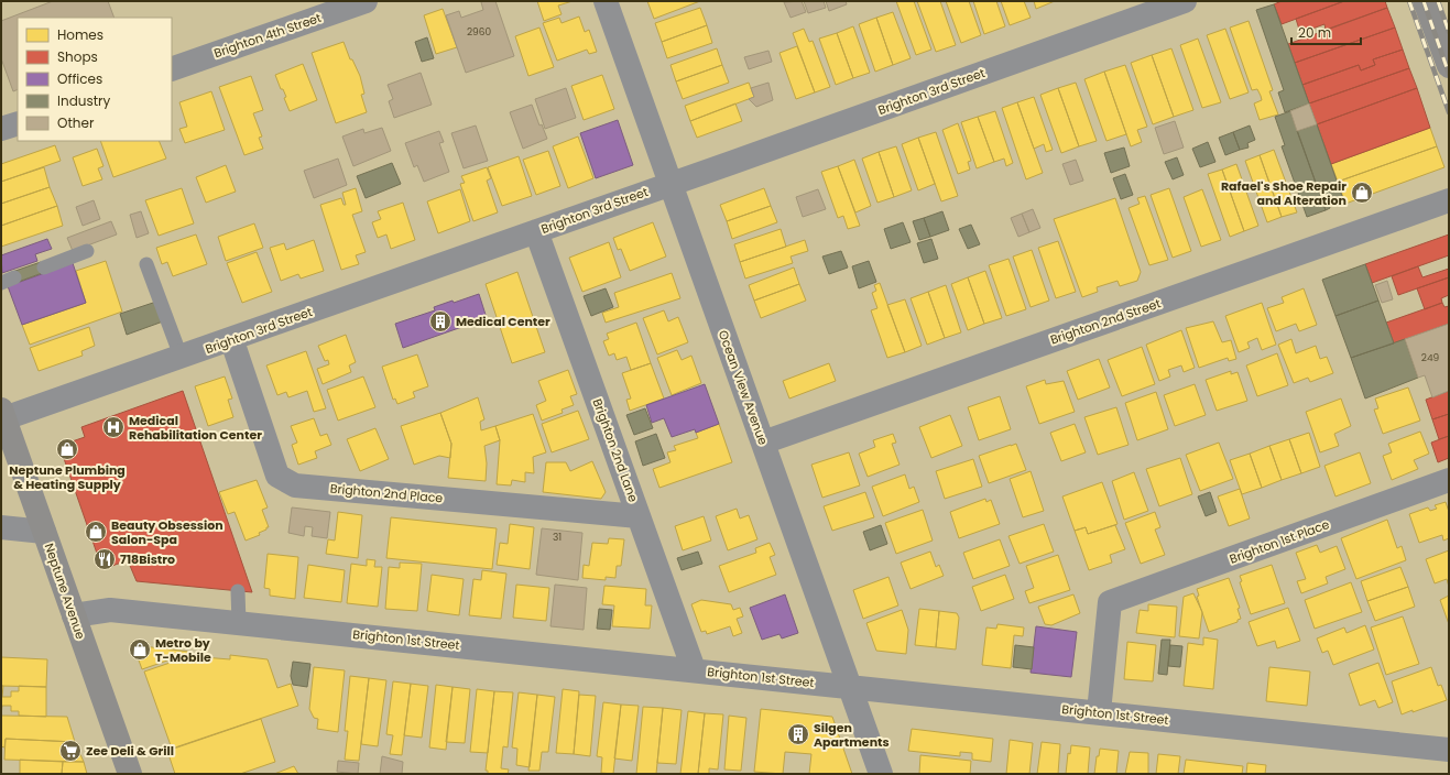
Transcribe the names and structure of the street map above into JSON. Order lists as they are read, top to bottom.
{
  "streets": {
    "main road": ["Neptune Avenue"],
    "street": [
      "Brighton 4th Street",
      "Brighton 3rd Street",
      "Brighton 2nd Street",
      "Ocean View Avenue",
      "Brighton 2nd Lane",
      "Brighton 2nd Place",
      "Brighton 1st Place",
      "Brighton 1st Street"
    ]
  },
  "crossings": [
    ["Brighton 3rd Street", "Ocean View Avenue"],
    ["Brighton 3rd Street", "Brighton 2nd Lane"],
    ["Brighton 3rd Street", "Brighton 2nd Place"],
    ["Brighton 3rd Street", "Neptune Avenue"],
    ["Brighton 2nd Street", "Ocean View Avenue"],
    ["Ocean View Avenue", "Brighton 1st Street"],
    ["Brighton 2nd Lane", "Brighton 2nd Place"],
    ["Brighton 2nd Lane", "Brighton 1st Street"],
    ["Brighton 1st Place", "Brighton 1st Street"],
    ["Neptune Avenue", "Brighton 1st Street"]
  ],
  "places": {
    "shop": [
      "Rafael's Shoe Repair and Alteration",
      "Neptune Plumbing & Heating Supply",
      "Beauty Obsession Salon-Spa",
      "Metro by T-Mobile"
    ],
    "building": ["Medical Center", "Silgen Apartments"],
    "hospital": ["Medical Rehabilitation Center"],
    "restaurant": ["718Bistro"],
    "supermarket": ["Zee Deli & Grill"]
  },
  "house_numbers": ["2960", "249", "31"],
  "legend": [
    "Homes",
    "Shops",
    "Offices",
    "Industry",
    "Other"
  ],
  "scale_bar": "20 m"
}
